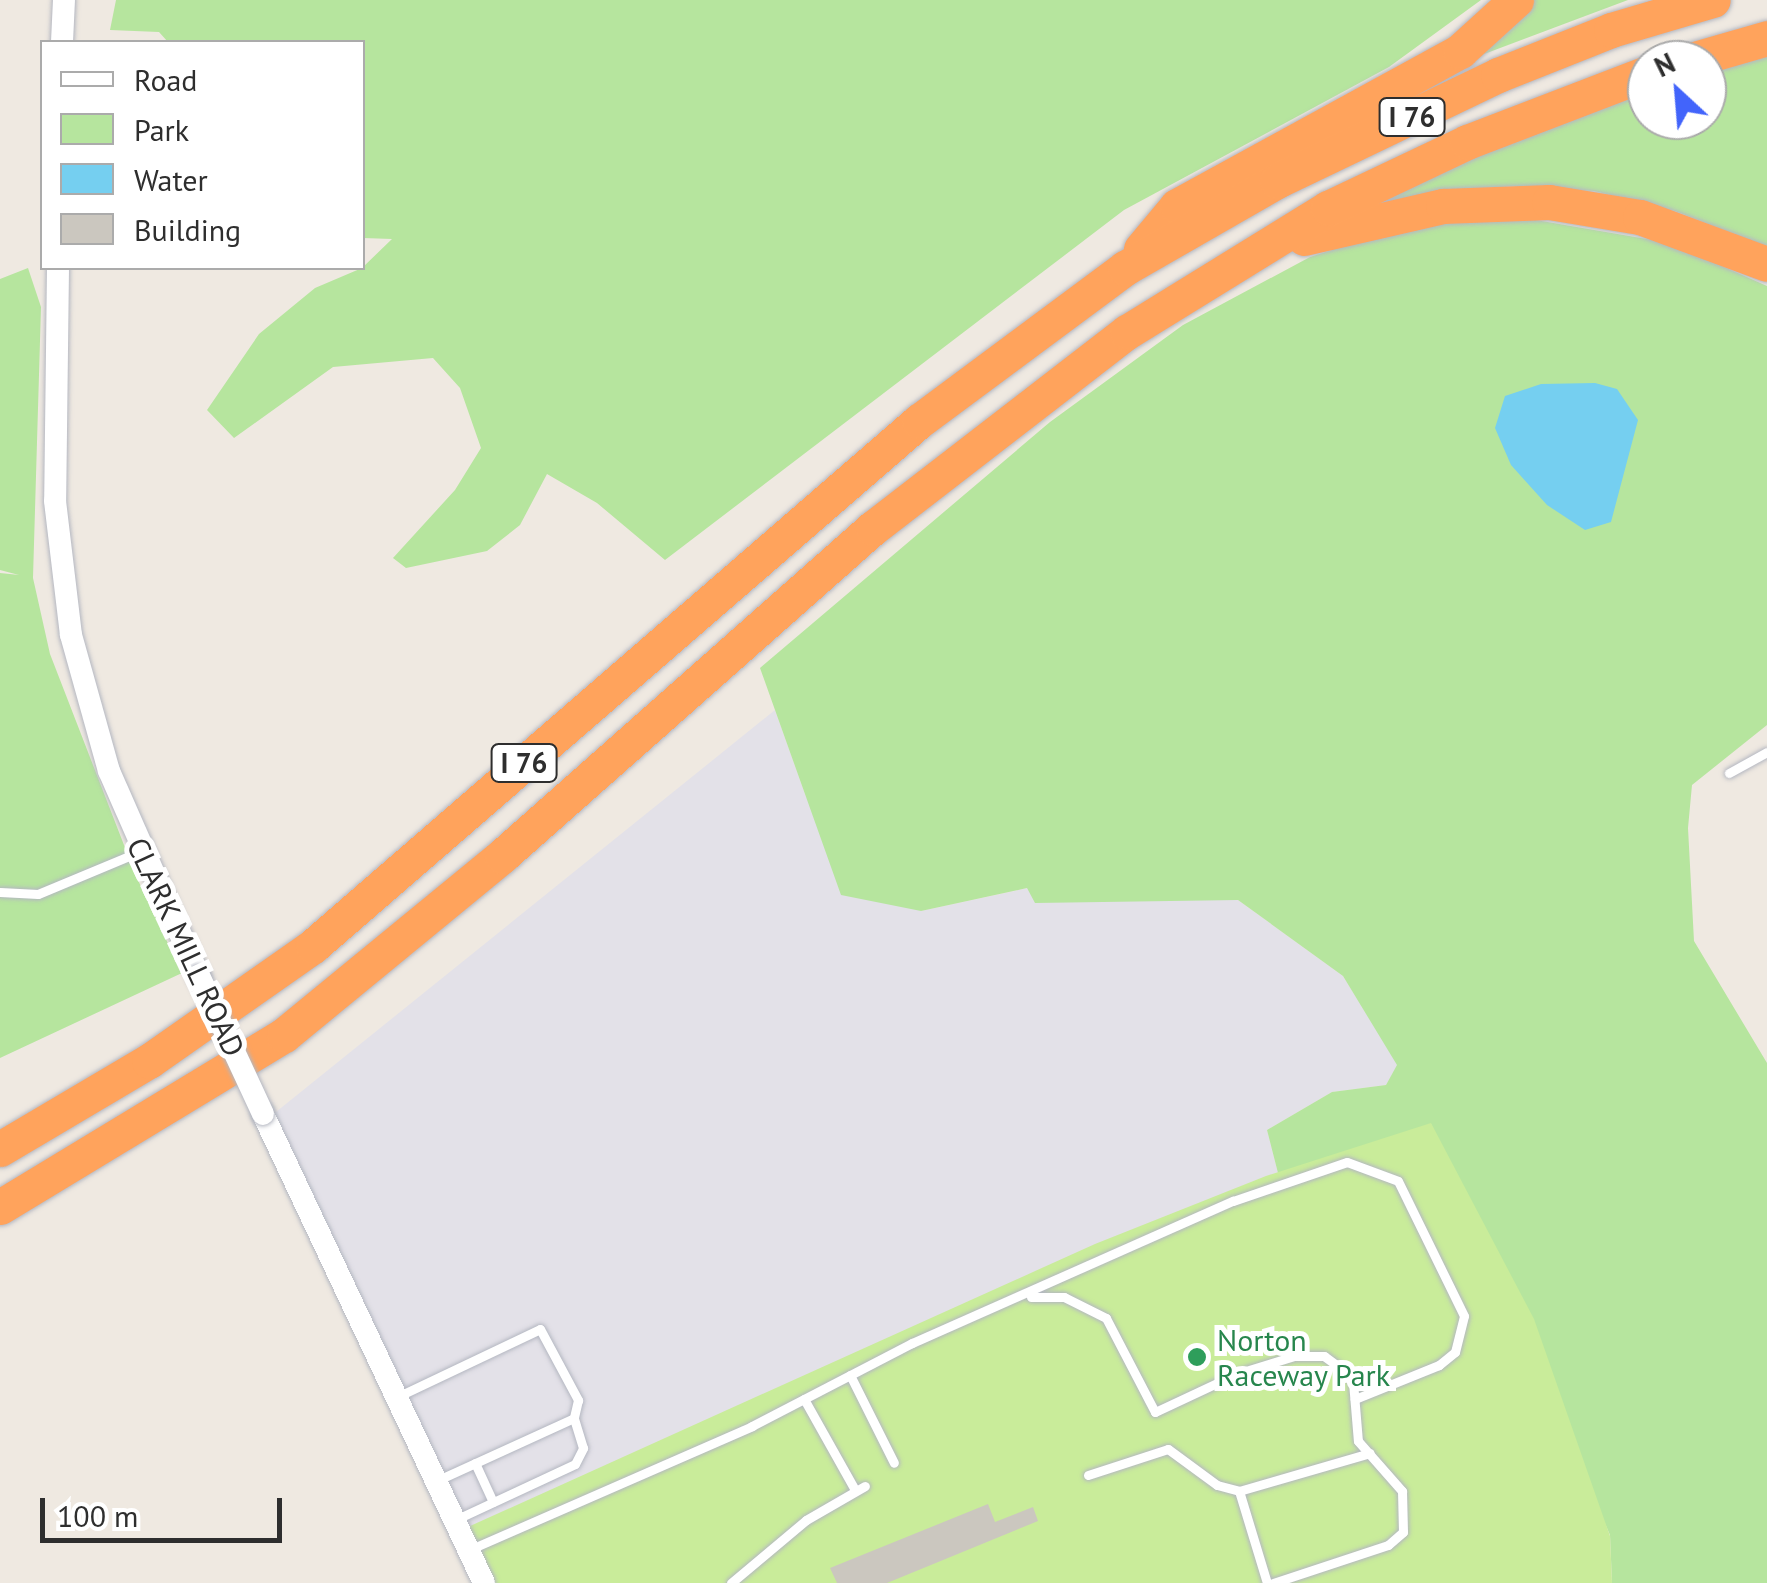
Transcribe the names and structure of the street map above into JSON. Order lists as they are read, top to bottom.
{
  "streets": {
    "highway": ["I 76"],
    "street": ["CLARK MILL ROAD"]
  },
  "places": ["Norton Raceway Park"],
  "legend": [
    "Road",
    "Park",
    "Water",
    "Building"
  ],
  "scale_bar": "100 m",
  "north": "top left"
}
